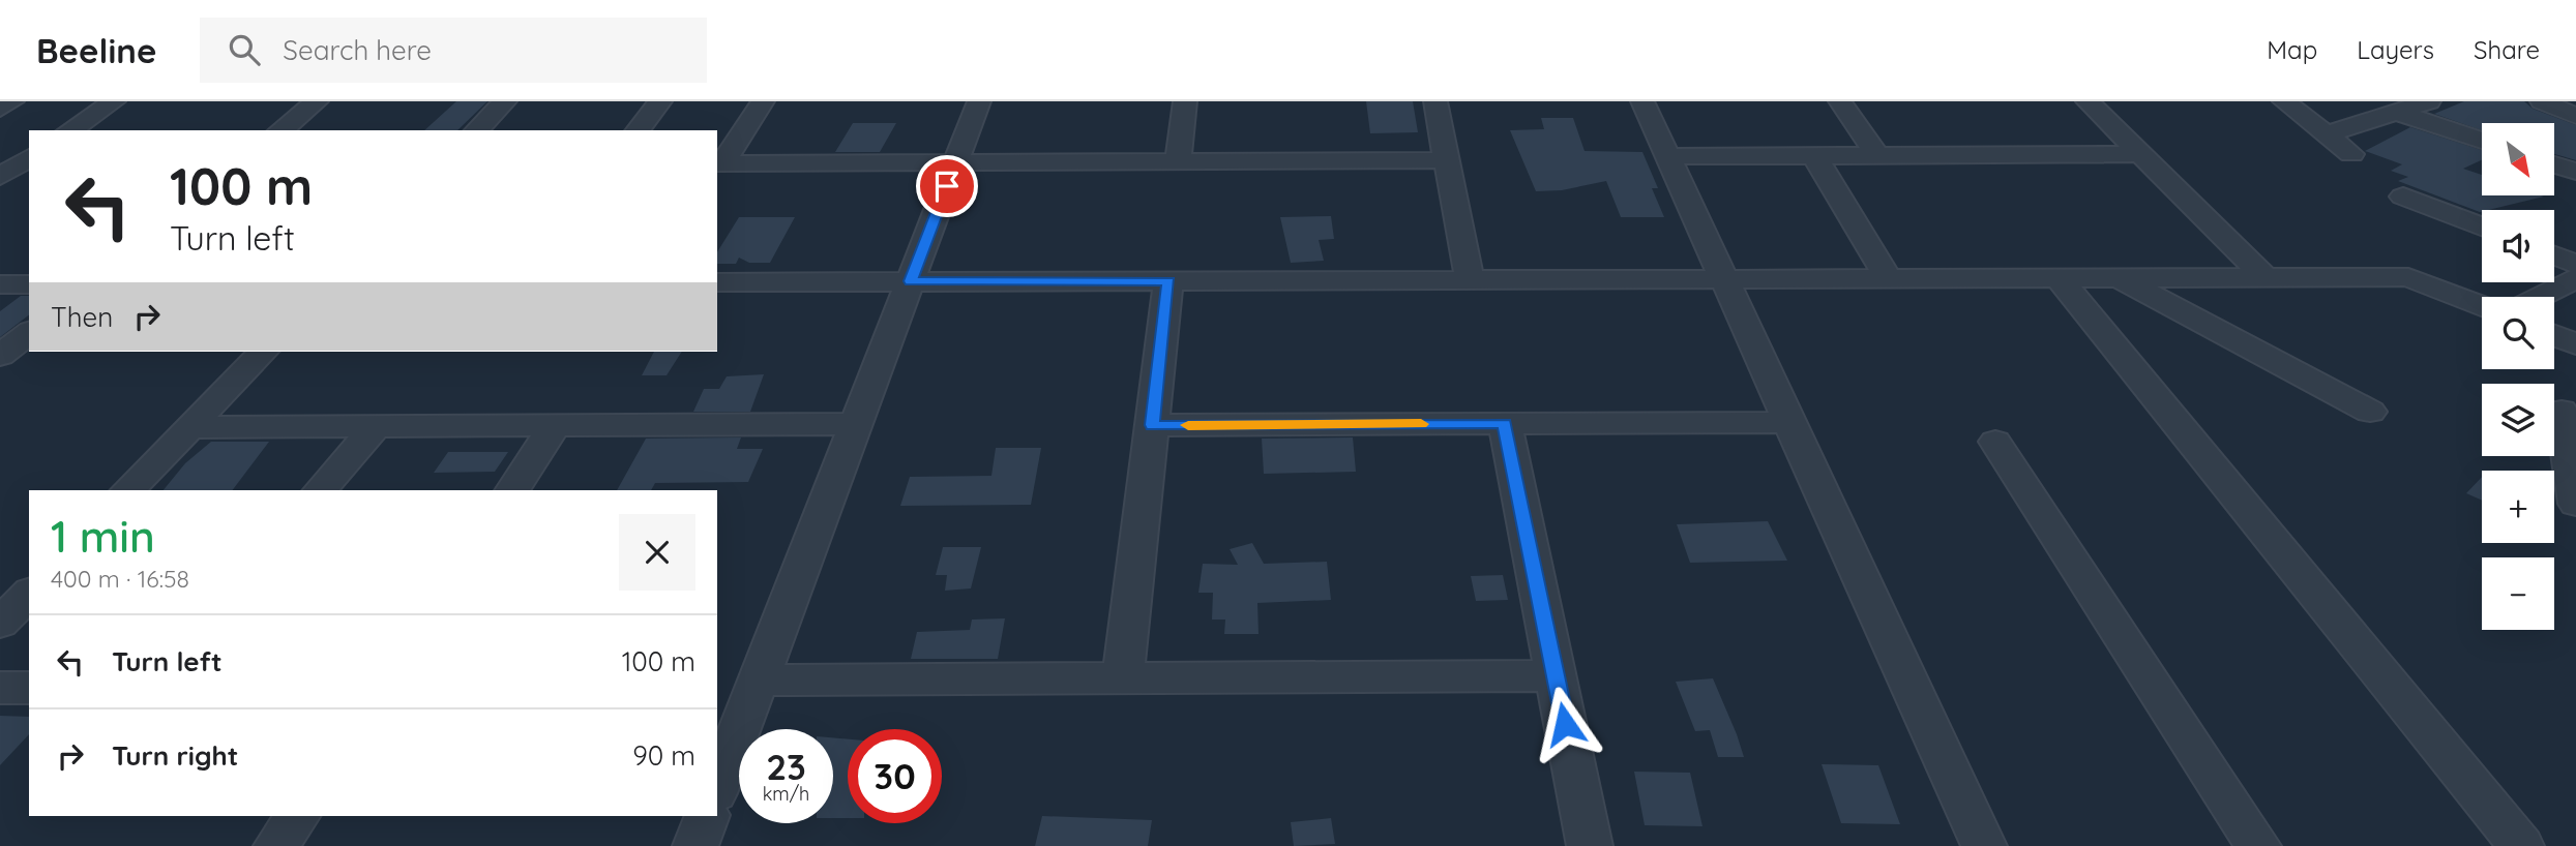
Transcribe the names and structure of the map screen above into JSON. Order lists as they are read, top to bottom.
{
  "north": "bottom right",
  "page": {
    "header": "Beeline",
    "search": "Search here",
    "nav": ["Map", "Layers", "Share"],
    "map_buttons": ["+", "−"],
    "turn": ["100 m", "Turn left"],
    "then": "Then",
    "heading": ["1 min", "400 m · 16:58"],
    "list": [
      {
        "name": "Turn left",
        "value": "100 m"
      },
      {
        "name": "Turn right",
        "value": "90 m"
      }
    ],
    "speed": "23 km/h",
    "limit": "30"
  }
}
